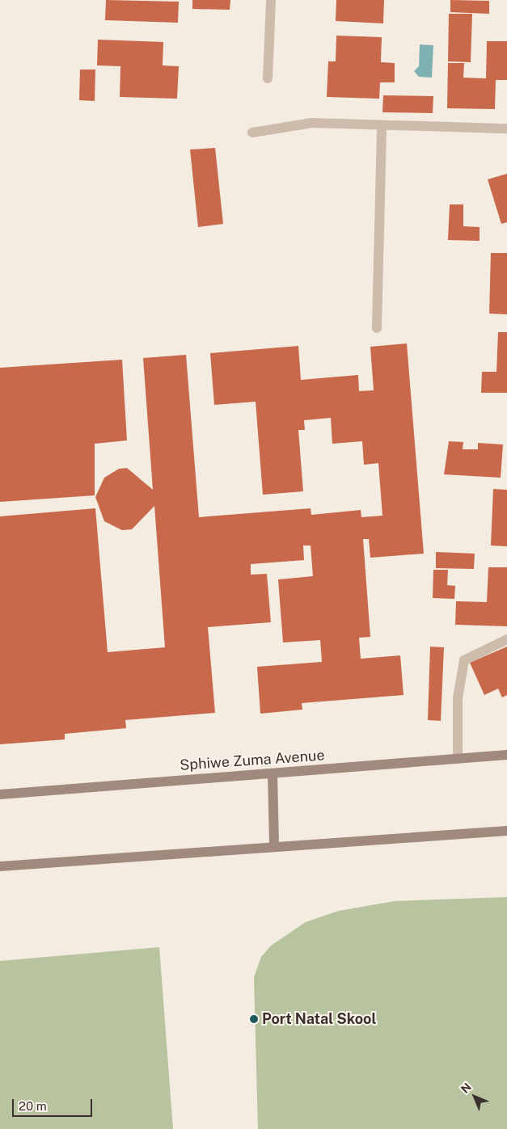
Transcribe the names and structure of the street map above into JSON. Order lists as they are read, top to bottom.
{
  "streets": {
    "street": ["Sphiwe Zuma Avenue"]
  },
  "places": ["Port Natal Skool"],
  "scale_bar": "20 m",
  "north": "top left"
}
